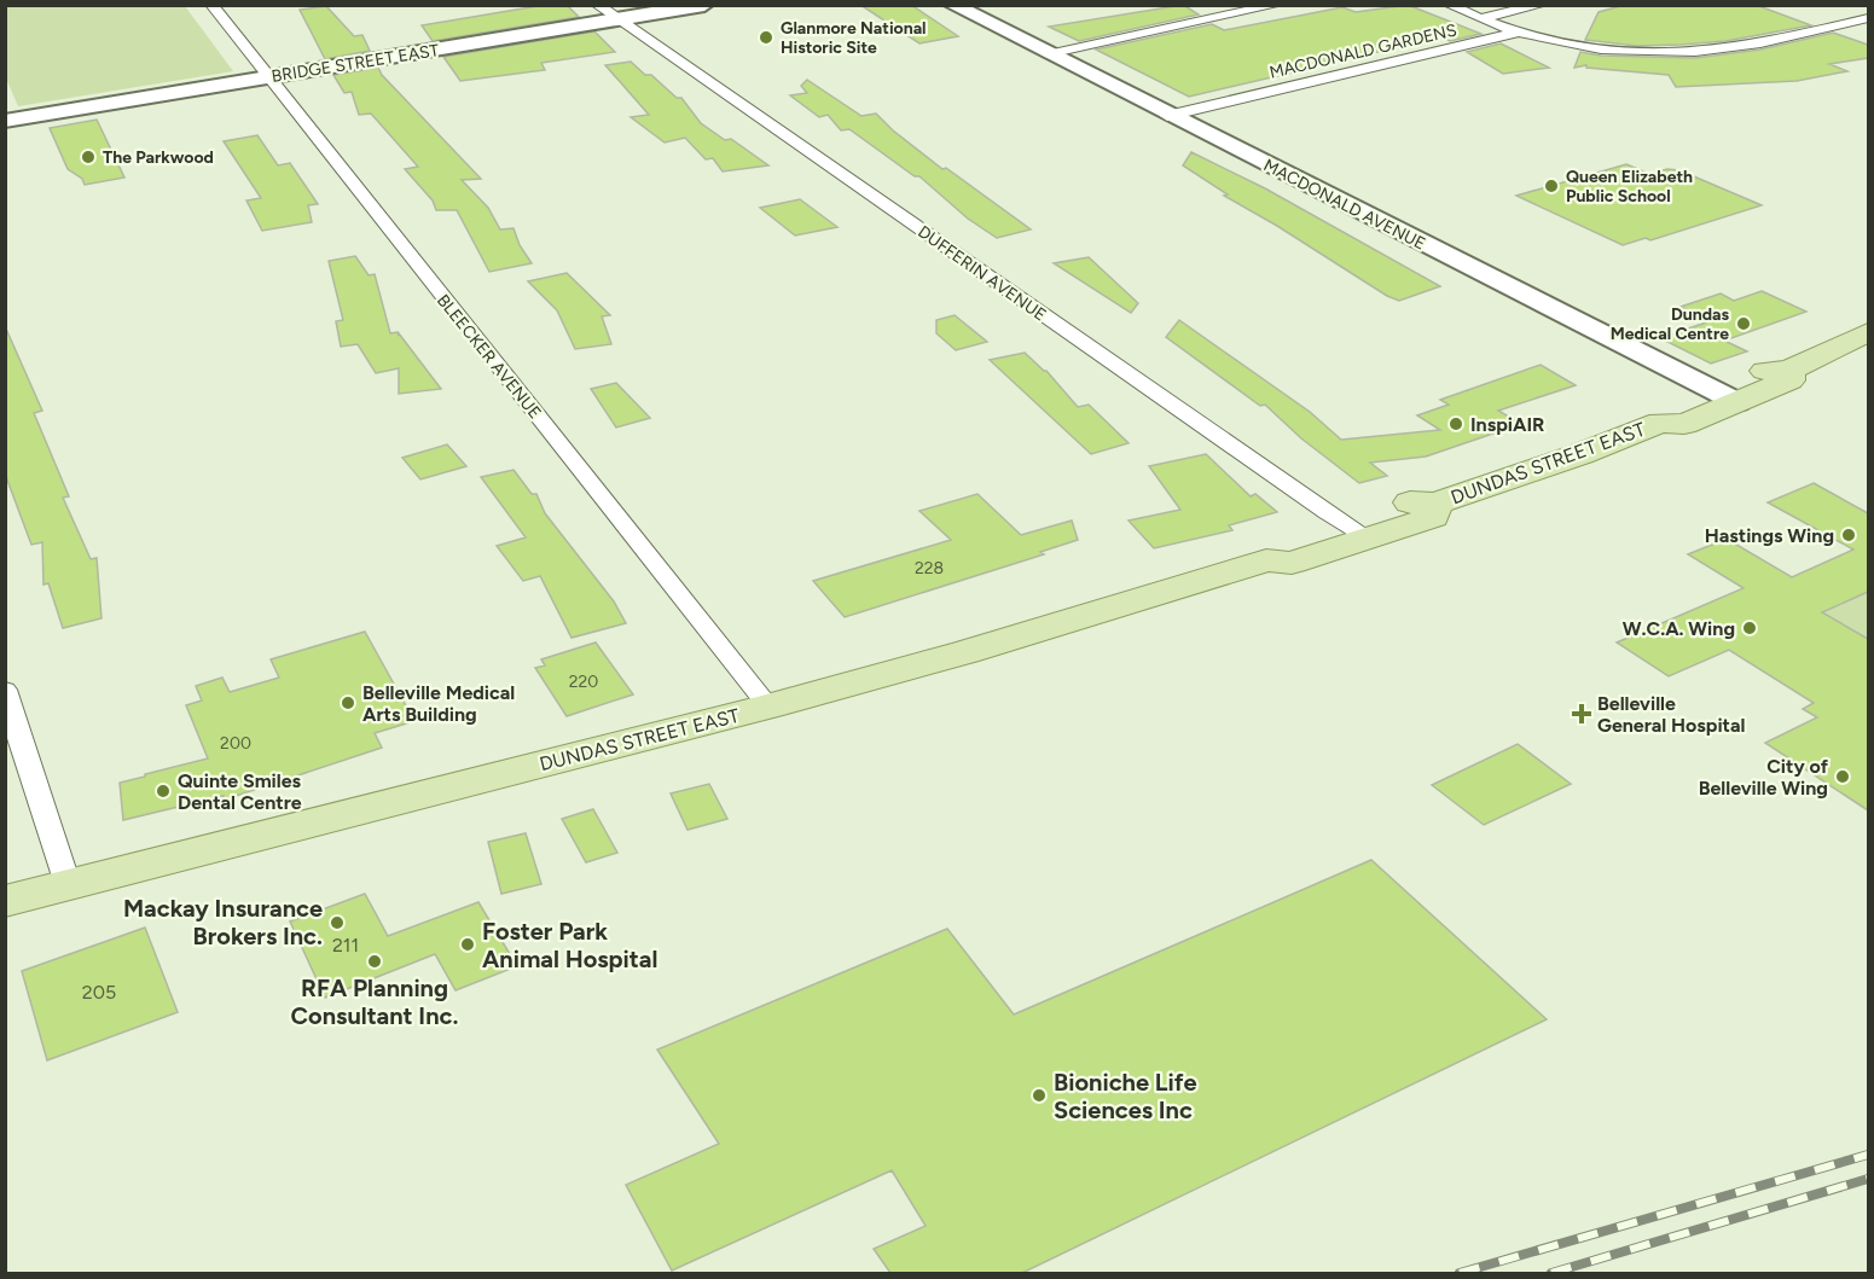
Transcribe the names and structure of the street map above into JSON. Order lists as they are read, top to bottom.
{
  "streets": {
    "main road": ["DUNDAS STREET EAST"],
    "street": [
      "MACDONALD GARDENS",
      "BRIDGE STREET EAST",
      "MACDONALD AVENUE",
      "DUFFERIN AVENUE",
      "BLEECKER AVENUE"
    ]
  },
  "crossings": [
    ["MACDONALD GARDENS", "MACDONALD AVENUE"],
    ["BRIDGE STREET EAST", "DUFFERIN AVENUE"],
    ["BRIDGE STREET EAST", "BLEECKER AVENUE"],
    ["MACDONALD AVENUE", "DUNDAS STREET EAST"],
    ["DUFFERIN AVENUE", "DUNDAS STREET EAST"],
    ["BLEECKER AVENUE", "DUNDAS STREET EAST"]
  ],
  "places": {
    "other": [
      "Glanmore National Historic Site",
      "The Parkwood",
      "Queen Elizabeth Public School",
      "Dundas Medical Centre",
      "InspiAIR",
      "Hastings Wing",
      "W.C.A. Wing",
      "Belleville Medical Arts Building",
      "City of Belleville Wing",
      "Quinte Smiles Dental Centre",
      "Mackay Insurance Brokers Inc.",
      "Foster Park Animal Hospital",
      "RFA Planning Consultant Inc.",
      "Bioniche Life Sciences Inc"
    ],
    "health": ["Belleville General Hospital"]
  },
  "house_numbers": [
    "228",
    "220",
    "200",
    "211",
    "205"
  ]
}
